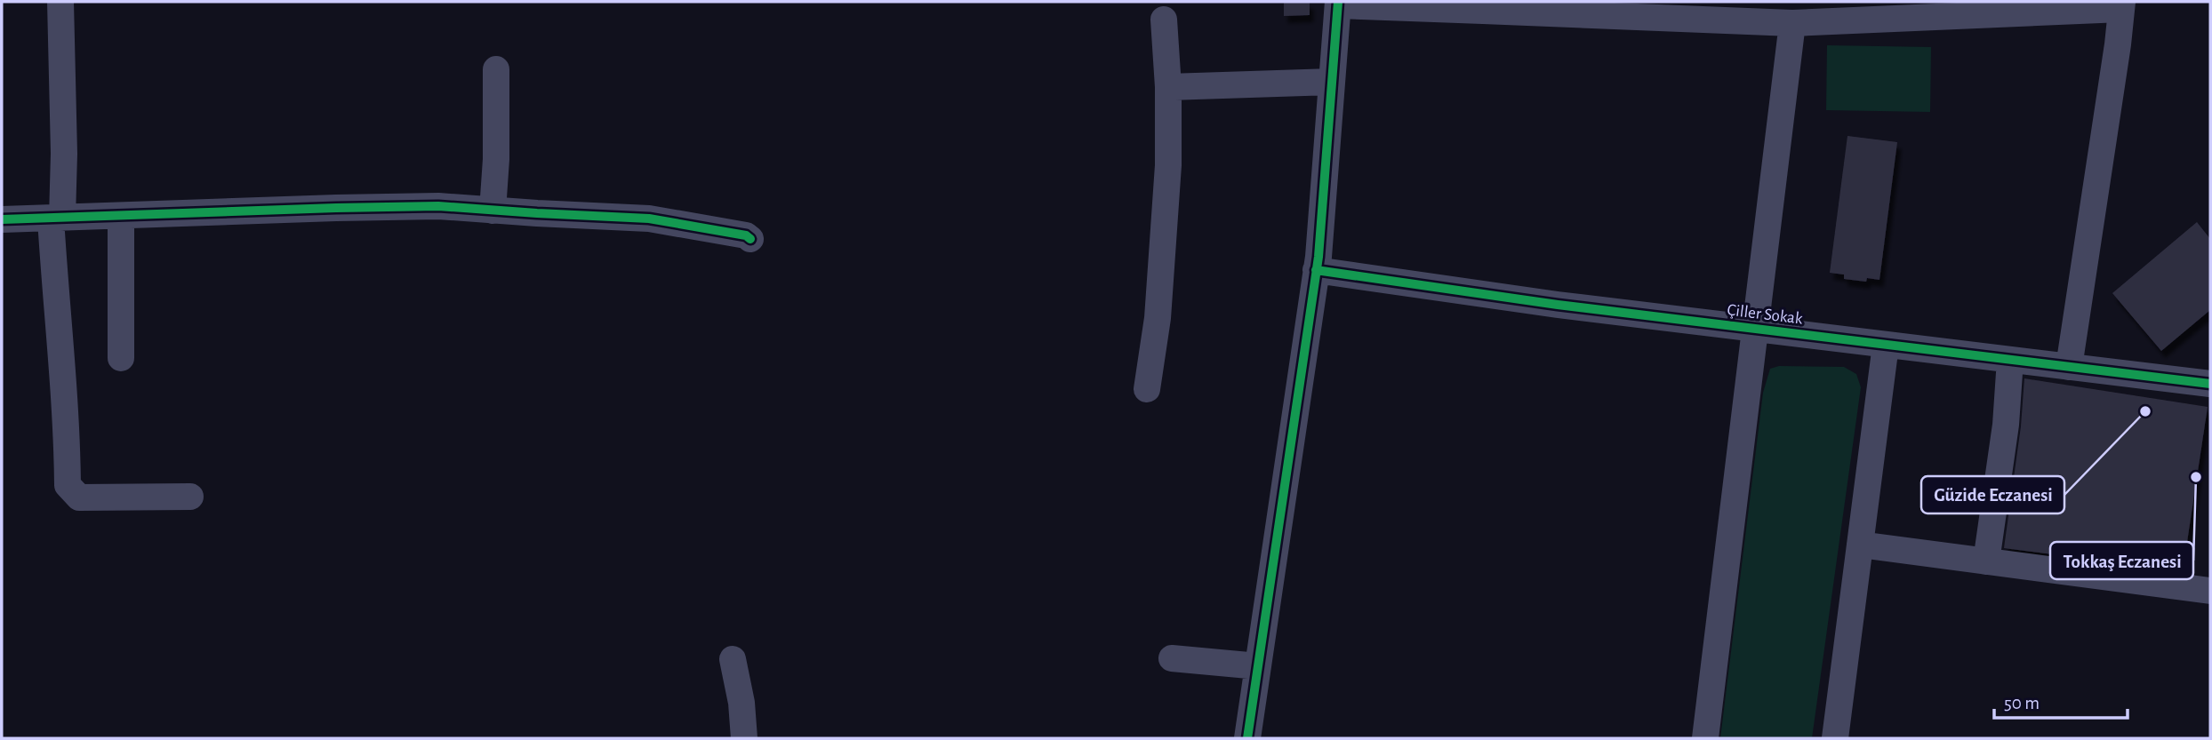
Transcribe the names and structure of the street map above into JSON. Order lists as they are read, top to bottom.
{
  "streets": {
    "street": ["Çiller Sokak"]
  },
  "places": ["Güzide Eczanesi", "Tokkaş Eczanesi"],
  "scale_bar": "50 m"
}
